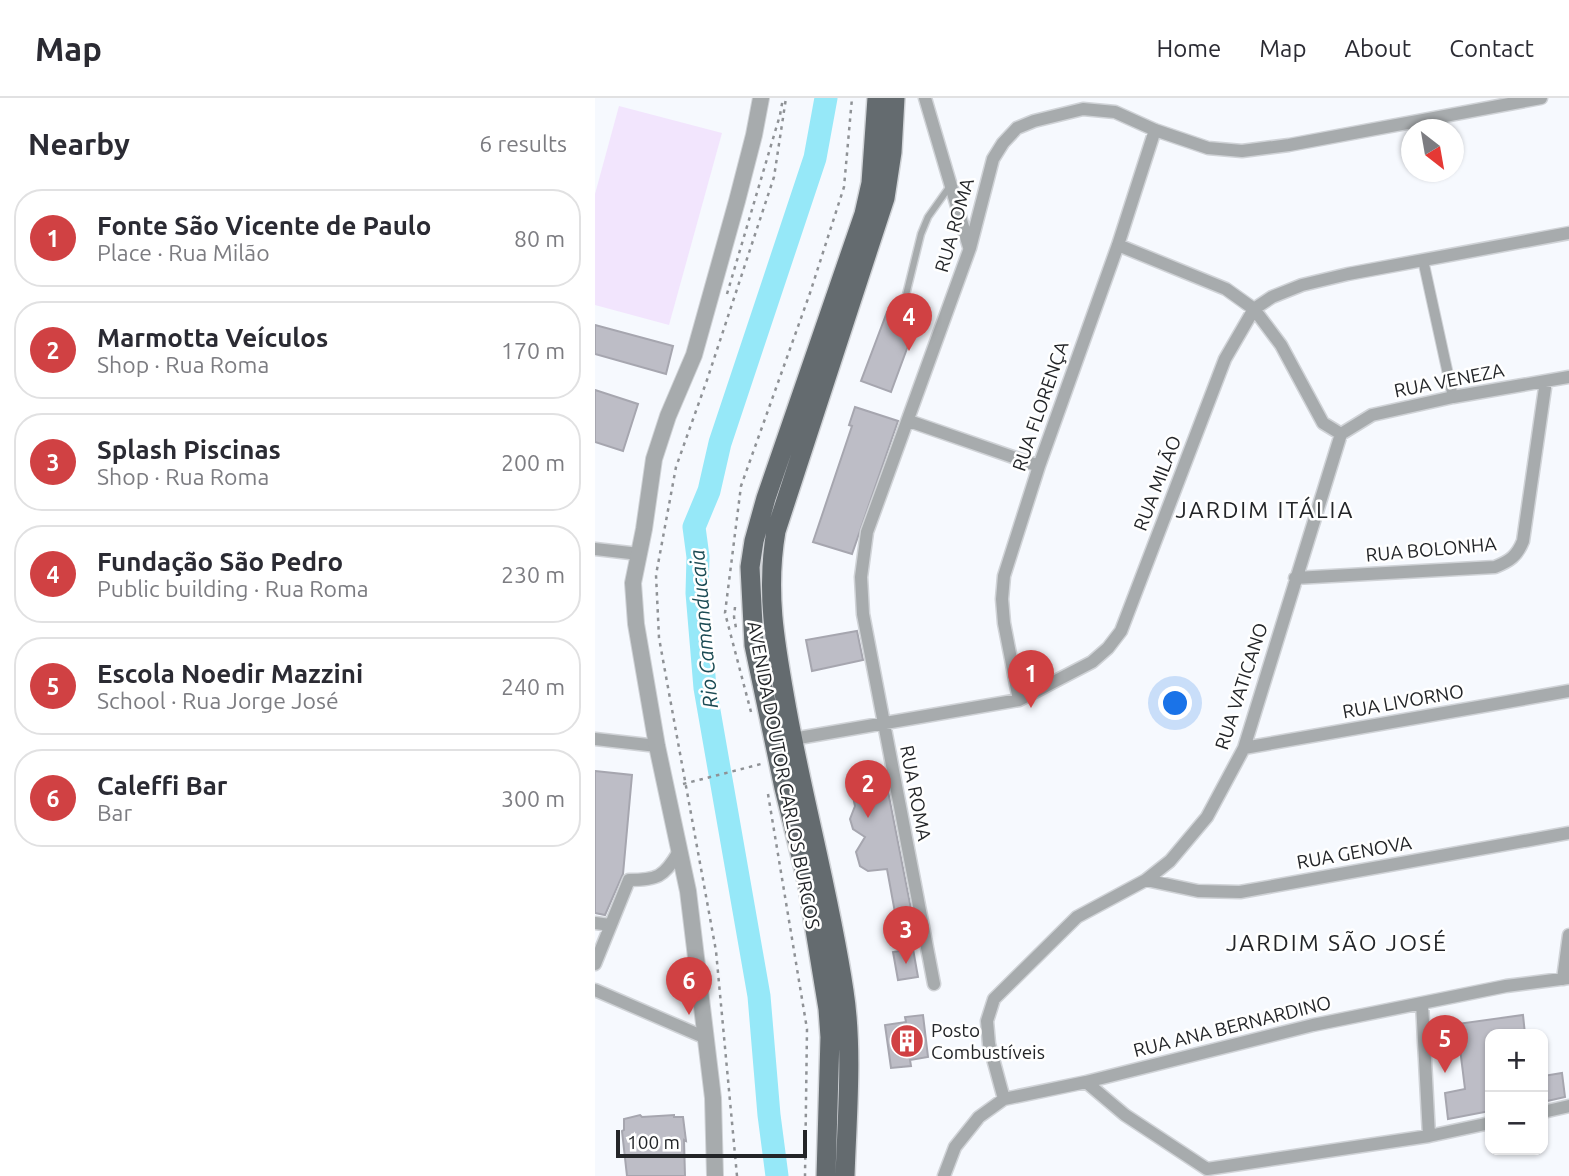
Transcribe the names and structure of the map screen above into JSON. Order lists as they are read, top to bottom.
{
  "streets": {
    "main road": ["AVENIDA DOUTOR CARLOS BURGOS"],
    "street": [
      "RUA ROMA",
      "RUA VENEZA",
      "RUA FLORENÇA",
      "RUA MILÃO",
      "RUA BOLONHA",
      "RUA VATICANO",
      "RUA LIVORNO",
      "RUA GENOVA",
      "RUA ANA BERNARDINO"
    ]
  },
  "crossings": [
    ["RUA ROMA", "RUA FLORENÇA"],
    ["RUA ROMA", "RUA MILÃO"],
    ["RUA VENEZA", "RUA BOLONHA"],
    ["RUA VENEZA", "RUA VATICANO"],
    ["RUA FLORENÇA", "RUA MILÃO"],
    ["RUA MILÃO", "AVENIDA DOUTOR CARLOS BURGOS"],
    ["RUA BOLONHA", "RUA VATICANO"],
    ["RUA VATICANO", "RUA LIVORNO"],
    ["RUA VATICANO", "RUA GENOVA"],
    ["RUA VATICANO", "RUA ANA BERNARDINO"]
  ],
  "districts": ["JARDIM ITÁLIA", "JARDIM SÃO JOSÉ"],
  "water": ["Rio Camanducaia"],
  "places": {
    "building": ["Posto Combustíveis"]
  },
  "scale_bar": "100 m",
  "north": "bottom right",
  "page": {
    "header": "Map",
    "nav": [
      "Home",
      "Map",
      "About",
      "Contact"
    ],
    "heading": ["Nearby", "6 results"],
    "list": [
      {
        "mark": "1",
        "name": "Fonte São Vicente de Paulo",
        "note": "Place · Rua Milão",
        "value": "80 m"
      },
      {
        "mark": "2",
        "name": "Marmotta Veículos",
        "note": "Shop · Rua Roma",
        "value": "170 m"
      },
      {
        "mark": "3",
        "name": "Splash Piscinas",
        "note": "Shop · Rua Roma",
        "value": "200 m"
      },
      {
        "mark": "4",
        "name": "Fundação São Pedro",
        "note": "Public building · Rua Roma",
        "value": "230 m"
      },
      {
        "mark": "5",
        "name": "Escola Noedir Mazzini",
        "note": "School · Rua Jorge José",
        "value": "240 m"
      },
      {
        "mark": "6",
        "name": "Caleffi Bar",
        "note": "Bar",
        "value": "300 m"
      }
    ],
    "pins": [
      "4",
      "1",
      "2",
      "3",
      "6",
      "5"
    ],
    "map_buttons": ["+", "−"],
    "scale": "100 m"
  }
}
